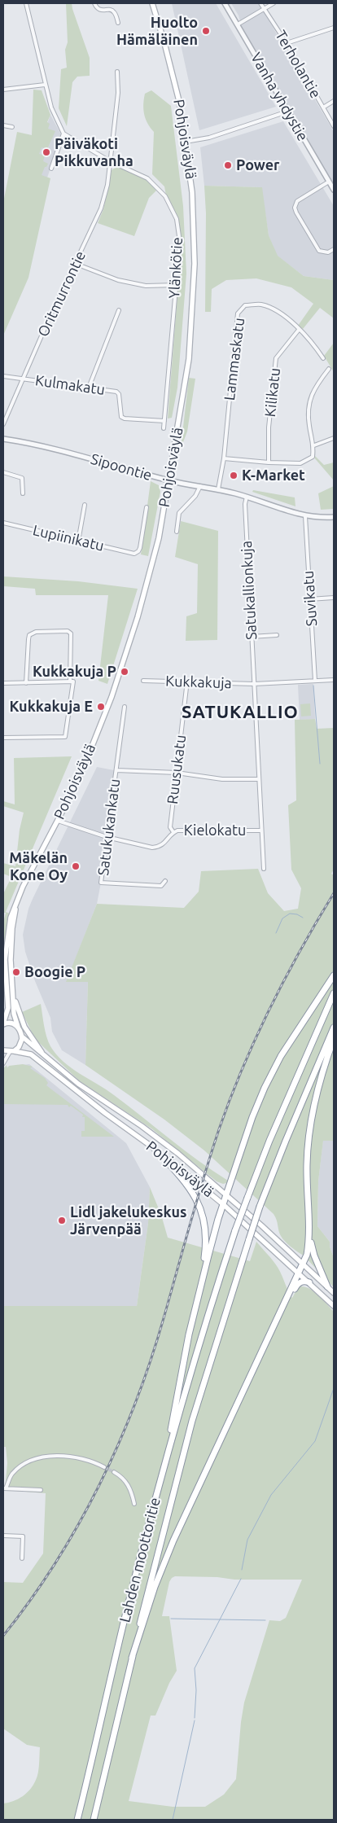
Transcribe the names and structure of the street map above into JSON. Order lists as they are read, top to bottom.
{
  "streets": {
    "highway": ["Lahden moottoritie"],
    "main road": ["Pohjoisväylä"],
    "street": [
      "Terholantie",
      "Vanha yhdystie",
      "Ylänkötie",
      "Oritmurrontie",
      "Lammaskatu",
      "Kulmakatu",
      "Kilikatu",
      "Sipoontie",
      "Lupiinikatu",
      "Satukallionkuja",
      "Suvikatu",
      "Kukkakuja",
      "Ruusukatu",
      "Satukukankatu",
      "Kielokatu"
    ]
  },
  "crossings": [
    ["Pohjoisväylä", "Sipoontie"],
    ["Pohjoisväylä", "Kielokatu"],
    ["Ylänkötie", "Oritmurrontie"],
    ["Ylänkötie", "Kulmakatu"],
    ["Oritmurrontie", "Kulmakatu"],
    ["Lammaskatu", "Kilikatu"],
    ["Lammaskatu", "Sipoontie"],
    ["Sipoontie", "Satukallionkuja"],
    ["Sipoontie", "Suvikatu"],
    ["Satukallionkuja", "Kukkakuja"],
    ["Satukallionkuja", "Kielokatu"],
    ["Suvikatu", "Kukkakuja"],
    ["Kukkakuja", "Ruusukatu"],
    ["Ruusukatu", "Kielokatu"],
    ["Satukukankatu", "Kielokatu"]
  ],
  "districts": ["SATUKALLIO"],
  "places": [
    "Huolto Hämäläinen",
    "Päiväkoti Pikkuvanha",
    "Power",
    "K-Market",
    "Kukkakuja P",
    "Kukkakuja E",
    "Mäkelän Kone Oy",
    "Boogie P",
    "Lidl jakelukeskus Järvenpää"
  ]
}
